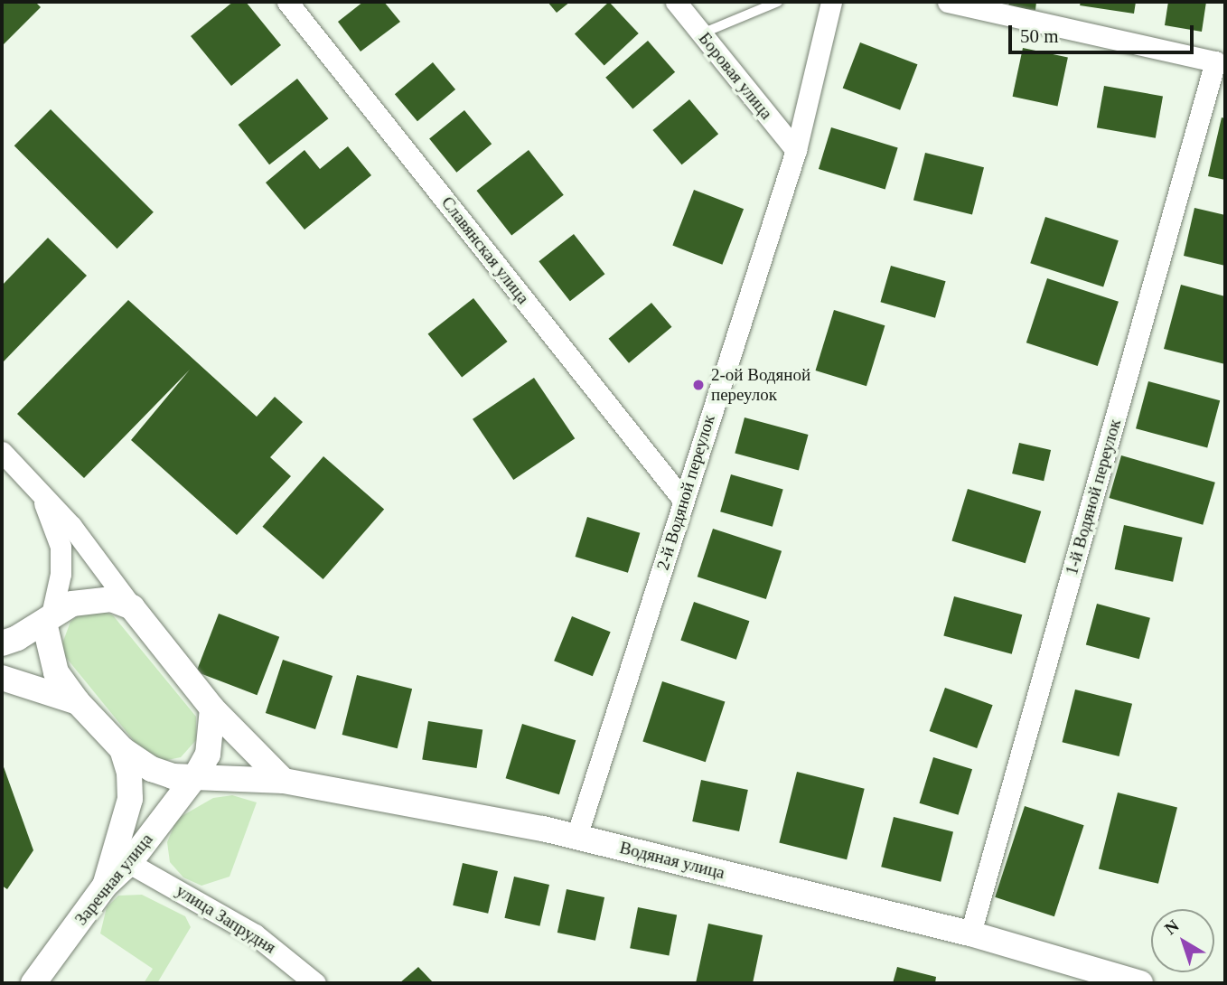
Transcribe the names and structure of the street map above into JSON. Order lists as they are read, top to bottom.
{
  "streets": {
    "street": [
      "Боровая улица",
      "Славянская улица",
      "2-й Водяной переулок",
      "1-й Водяной переулок",
      "Водяная улица",
      "Заречная улица",
      "улица Запрудня"
    ]
  },
  "crossings": [
    ["Боровая улица", "2-й Водяной переулок"],
    ["Славянская улица", "2-й Водяной переулок"],
    ["2-й Водяной переулок", "Водяная улица"],
    ["1-й Водяной переулок", "Водяная улица"],
    ["Водяная улица", "Заречная улица"],
    ["Заречная улица", "улица Запрудня"]
  ],
  "places": ["2-ой Водяной переулок"],
  "scale_bar": "50 m",
  "north": "top left"
}
